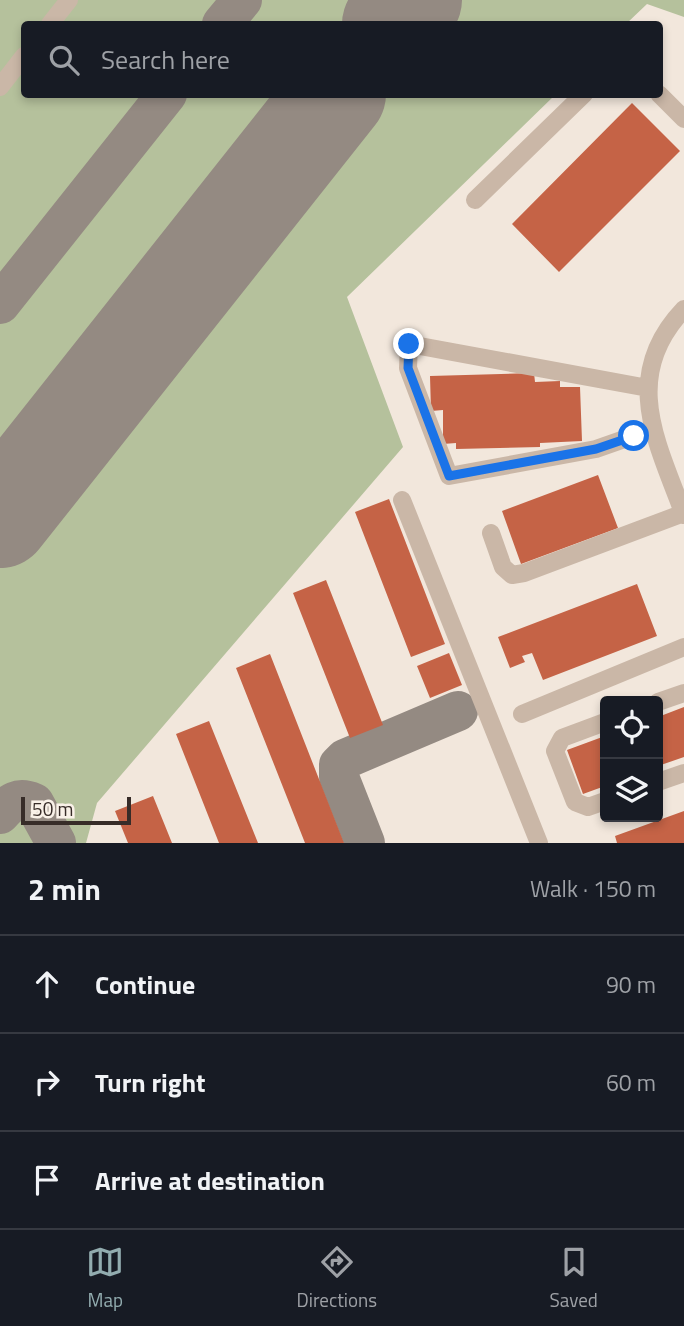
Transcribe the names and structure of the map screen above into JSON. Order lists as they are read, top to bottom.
{
  "scale_bar": "50 m",
  "page": {
    "search": "Search here",
    "scale": "50 m",
    "heading": ["2 min", "Walk · 150 m"],
    "list": [
      ["Continue", "90 m"],
      ["Turn right", "60 m"],
      "Arrive at destination"
    ],
    "nav": ["Map", "Directions", "Saved"]
  }
}
